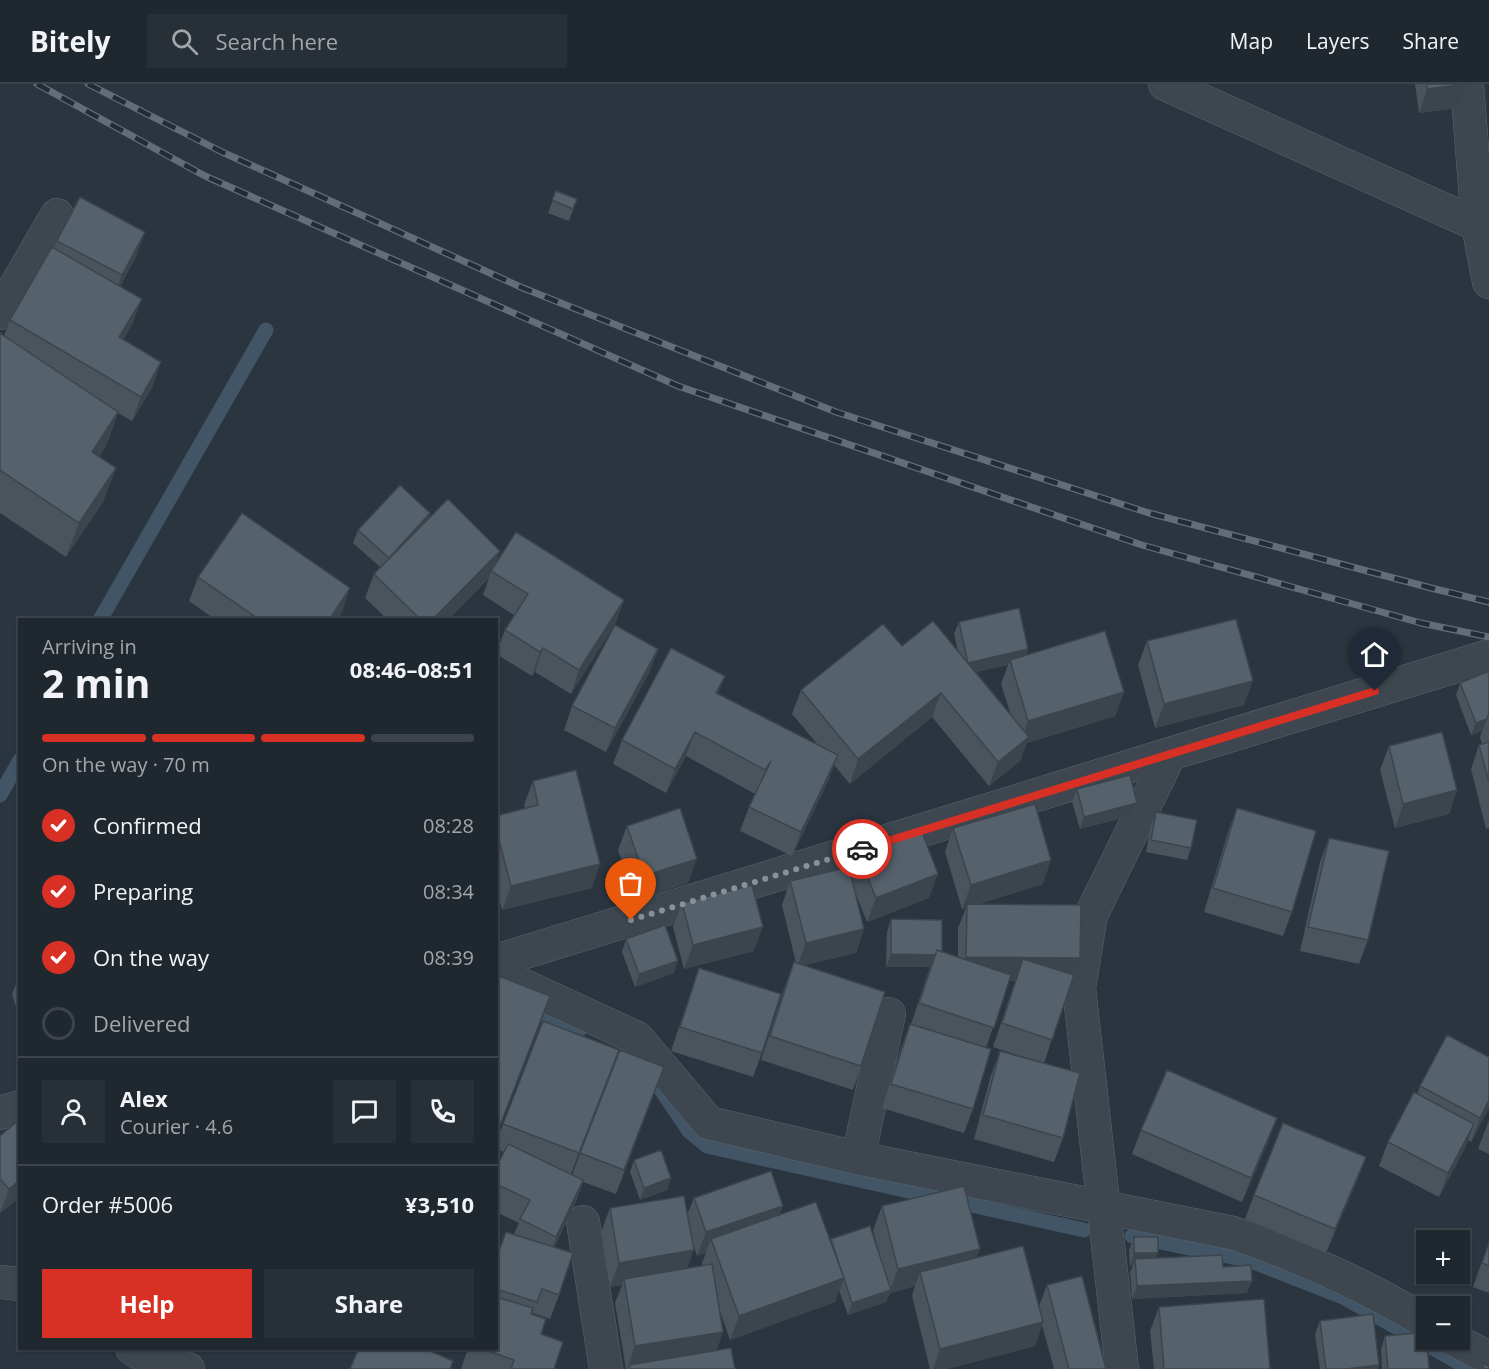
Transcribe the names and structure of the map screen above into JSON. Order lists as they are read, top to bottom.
{
  "page": {
    "header": "Bitely",
    "search": "Search here",
    "nav": ["Map", "Layers", "Share"],
    "heading": ["2 min", "Arriving in", "08:46–08:51"],
    "panel": [
      "Alex",
      "Courier · 4.6",
      "Order #5006",
      "¥3,510"
    ],
    "bar": "On the way · 70 m",
    "list": [
      ["Confirmed", "08:28"],
      ["Preparing", "08:34"],
      ["On the way", "08:39"],
      "Delivered"
    ],
    "map_buttons": ["+", "−"],
    "buttons": ["Help", "Share"]
  }
}
